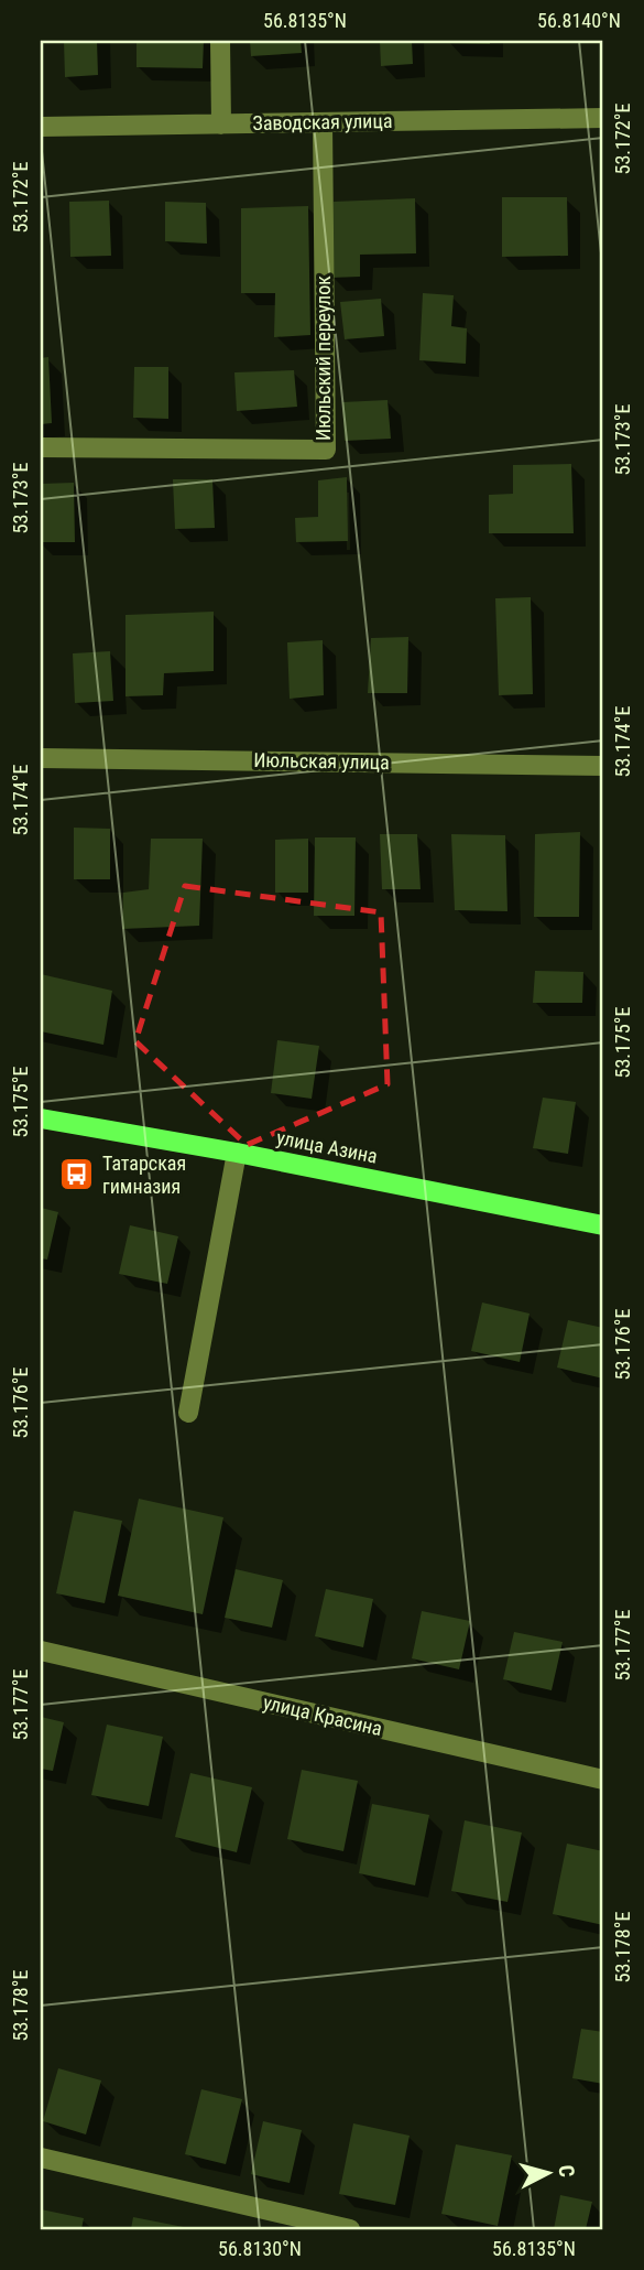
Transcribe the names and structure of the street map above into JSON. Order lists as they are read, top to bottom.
{
  "streets": {
    "main road": ["улица Азина"],
    "street": [
      "Заводская улица",
      "Июльский переулок",
      "Июльская улица",
      "улица Красина"
    ]
  },
  "crossings": [
    ["Заводская улица", "Июльский переулок"]
  ],
  "places": {
    "bus stop": ["Татарская гимназия"]
  },
  "north": "right",
  "coordinates": [
    "56.8135°N",
    "56.8140°N",
    "53.172°E",
    "53.173°E",
    "53.174°E",
    "53.175°E",
    "53.176°E",
    "53.177°E",
    "53.178°E",
    "56.8130°N"
  ]
}
